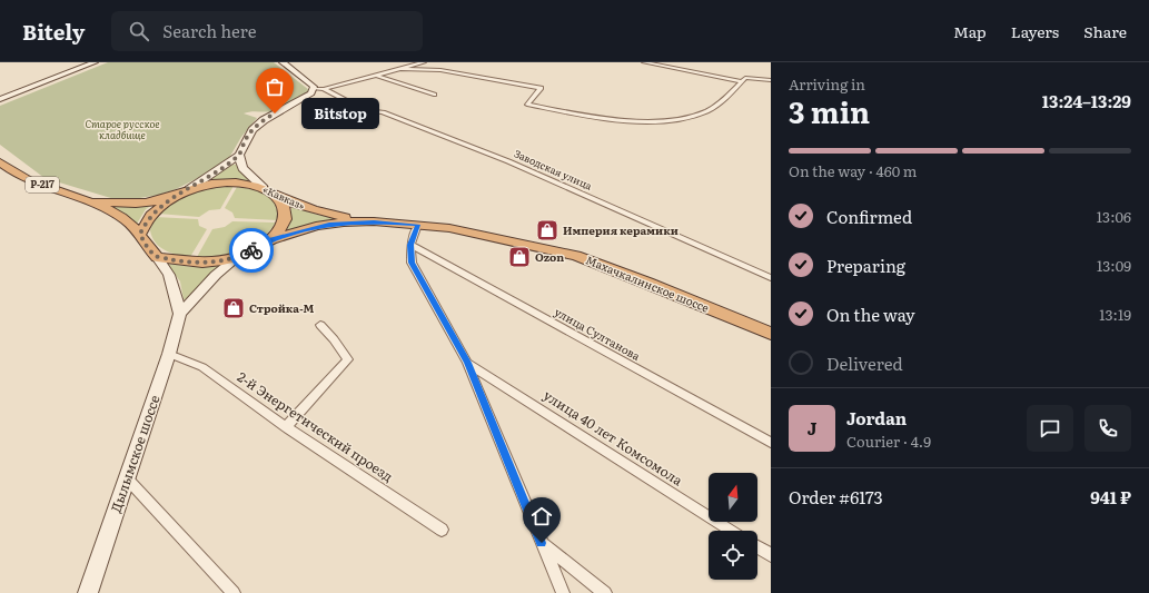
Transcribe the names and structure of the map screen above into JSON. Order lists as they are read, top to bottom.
{
  "streets": {
    "highway": ["Р-217", "«Кавказ»", "Махачкалинское шоссе"],
    "main road": ["Дылымское шоссе"],
    "street": [
      "Заводская улица",
      "улица Султанова",
      "2-й Энергетический проезд",
      "улица 40 лет Комсомола"
    ]
  },
  "crossings": [
    ["Р-217", "«Кавказ»"],
    ["Р-217", "Махачкалинское шоссе"],
    ["Р-217", "Дылымское шоссе"],
    ["«Кавказ»", "Махачкалинское шоссе"],
    ["2-й Энергетический проезд", "Дылымское шоссе"]
  ],
  "parks": ["Старое русское кладбище"],
  "places": {
    "other": ["Bitstop"],
    "shop": ["Империя керамики", "Ozon", "Стройка-М"]
  },
  "north": "top",
  "page": {
    "header": "Bitely",
    "search": "Search here",
    "nav": ["Map", "Layers", "Share"],
    "heading": ["3 min", "Arriving in", "13:24–13:29"],
    "panel": [
      "Jordan",
      "Courier · 4.9",
      "Order #6173",
      "941 ₽"
    ],
    "bubble": "Bitstop",
    "bar": "On the way · 460 m",
    "list": [
      ["Confirmed", "13:06"],
      ["Preparing", "13:09"],
      ["On the way", "13:19"],
      "Delivered"
    ],
    "round": "J"
  }
}
